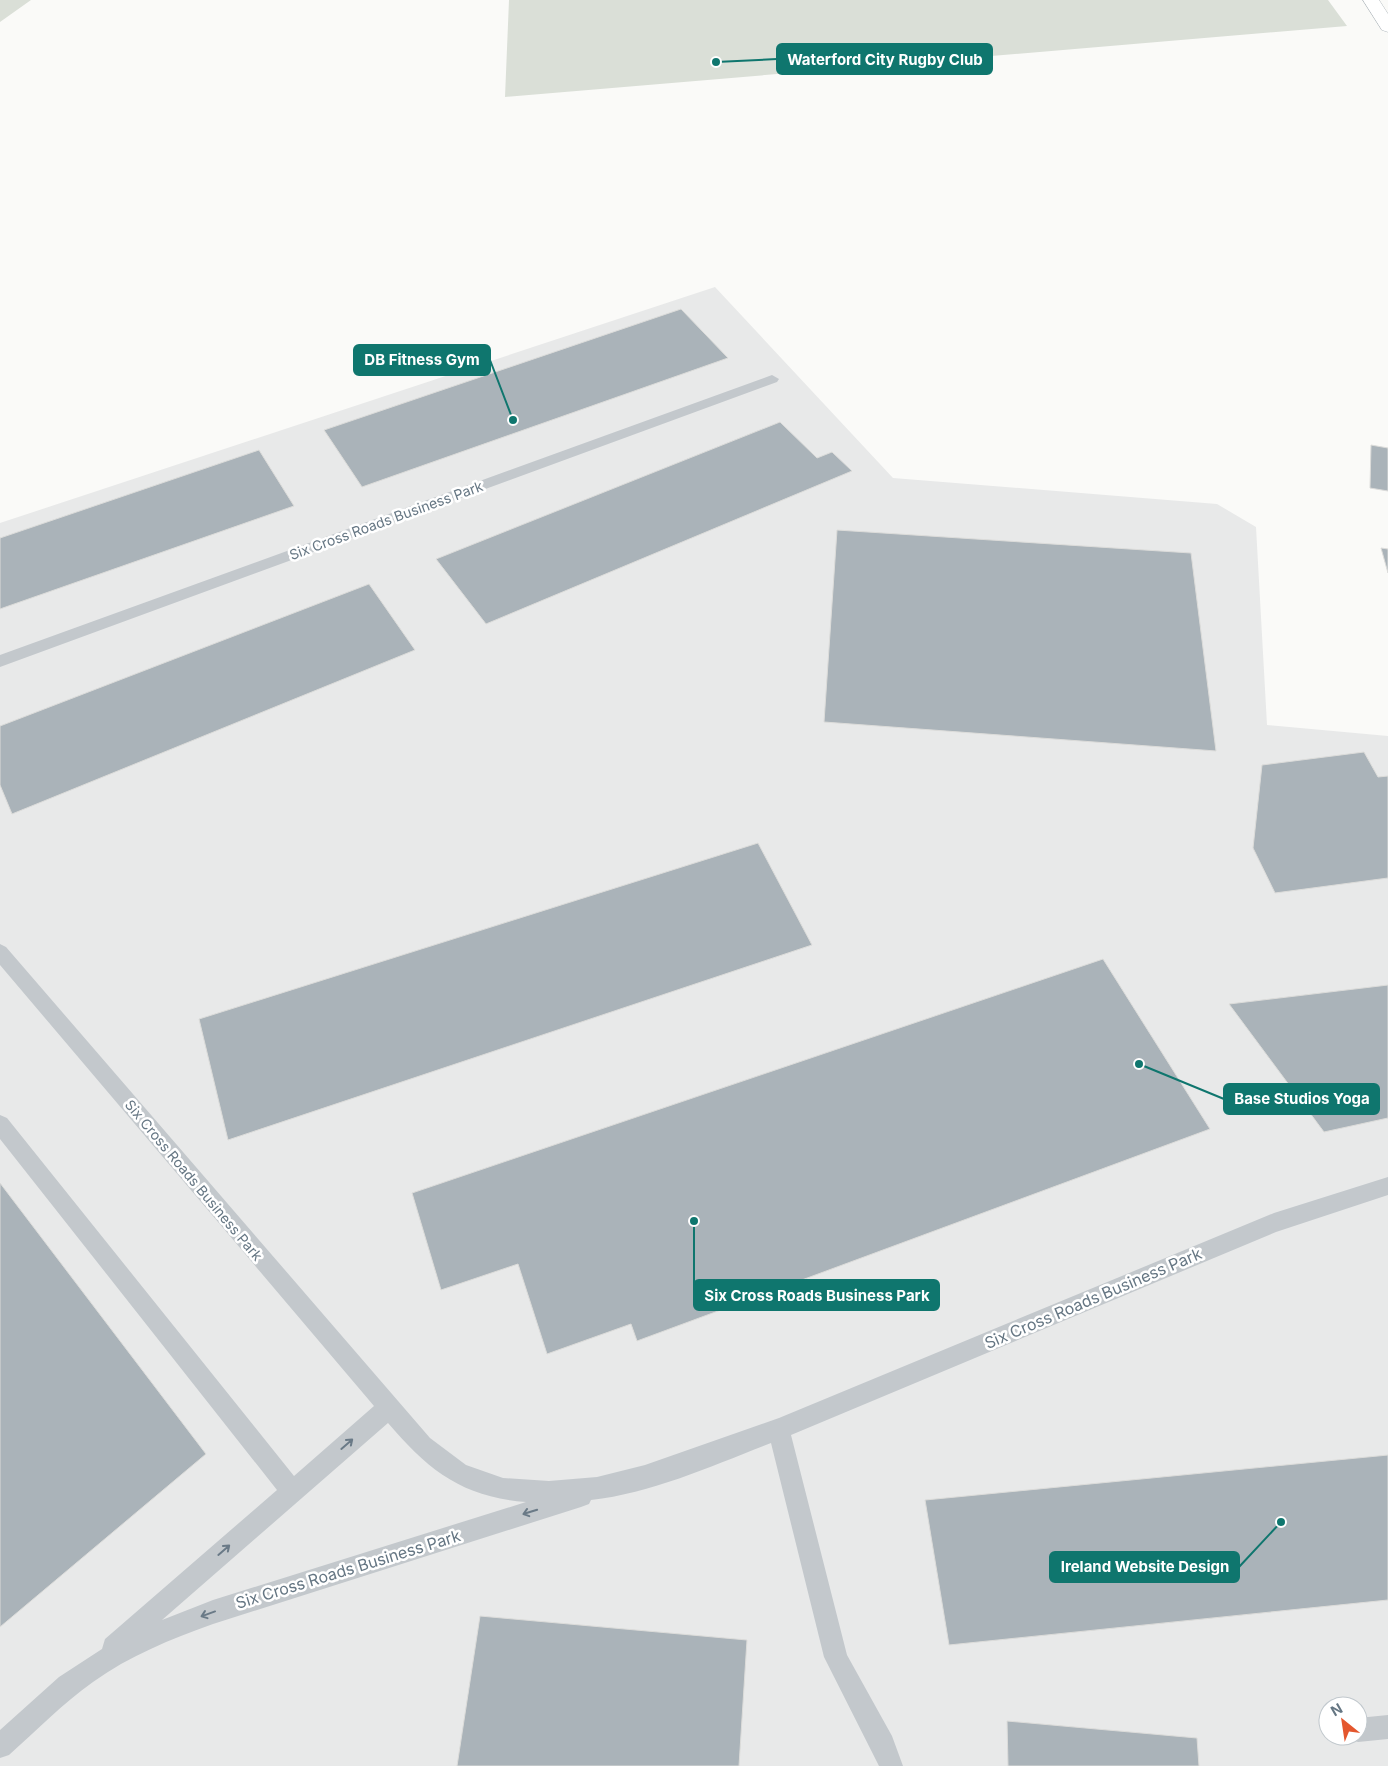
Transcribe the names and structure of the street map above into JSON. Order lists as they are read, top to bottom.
{
  "streets": {
    "lane": ["Six Cross Roads Business Park"]
  },
  "places": [
    "Waterford City Rugby Club",
    "DB Fitness Gym",
    "Base Studios Yoga",
    "Six Cross Roads Business Park",
    "Ireland Website Design"
  ],
  "north": "top left"
}
